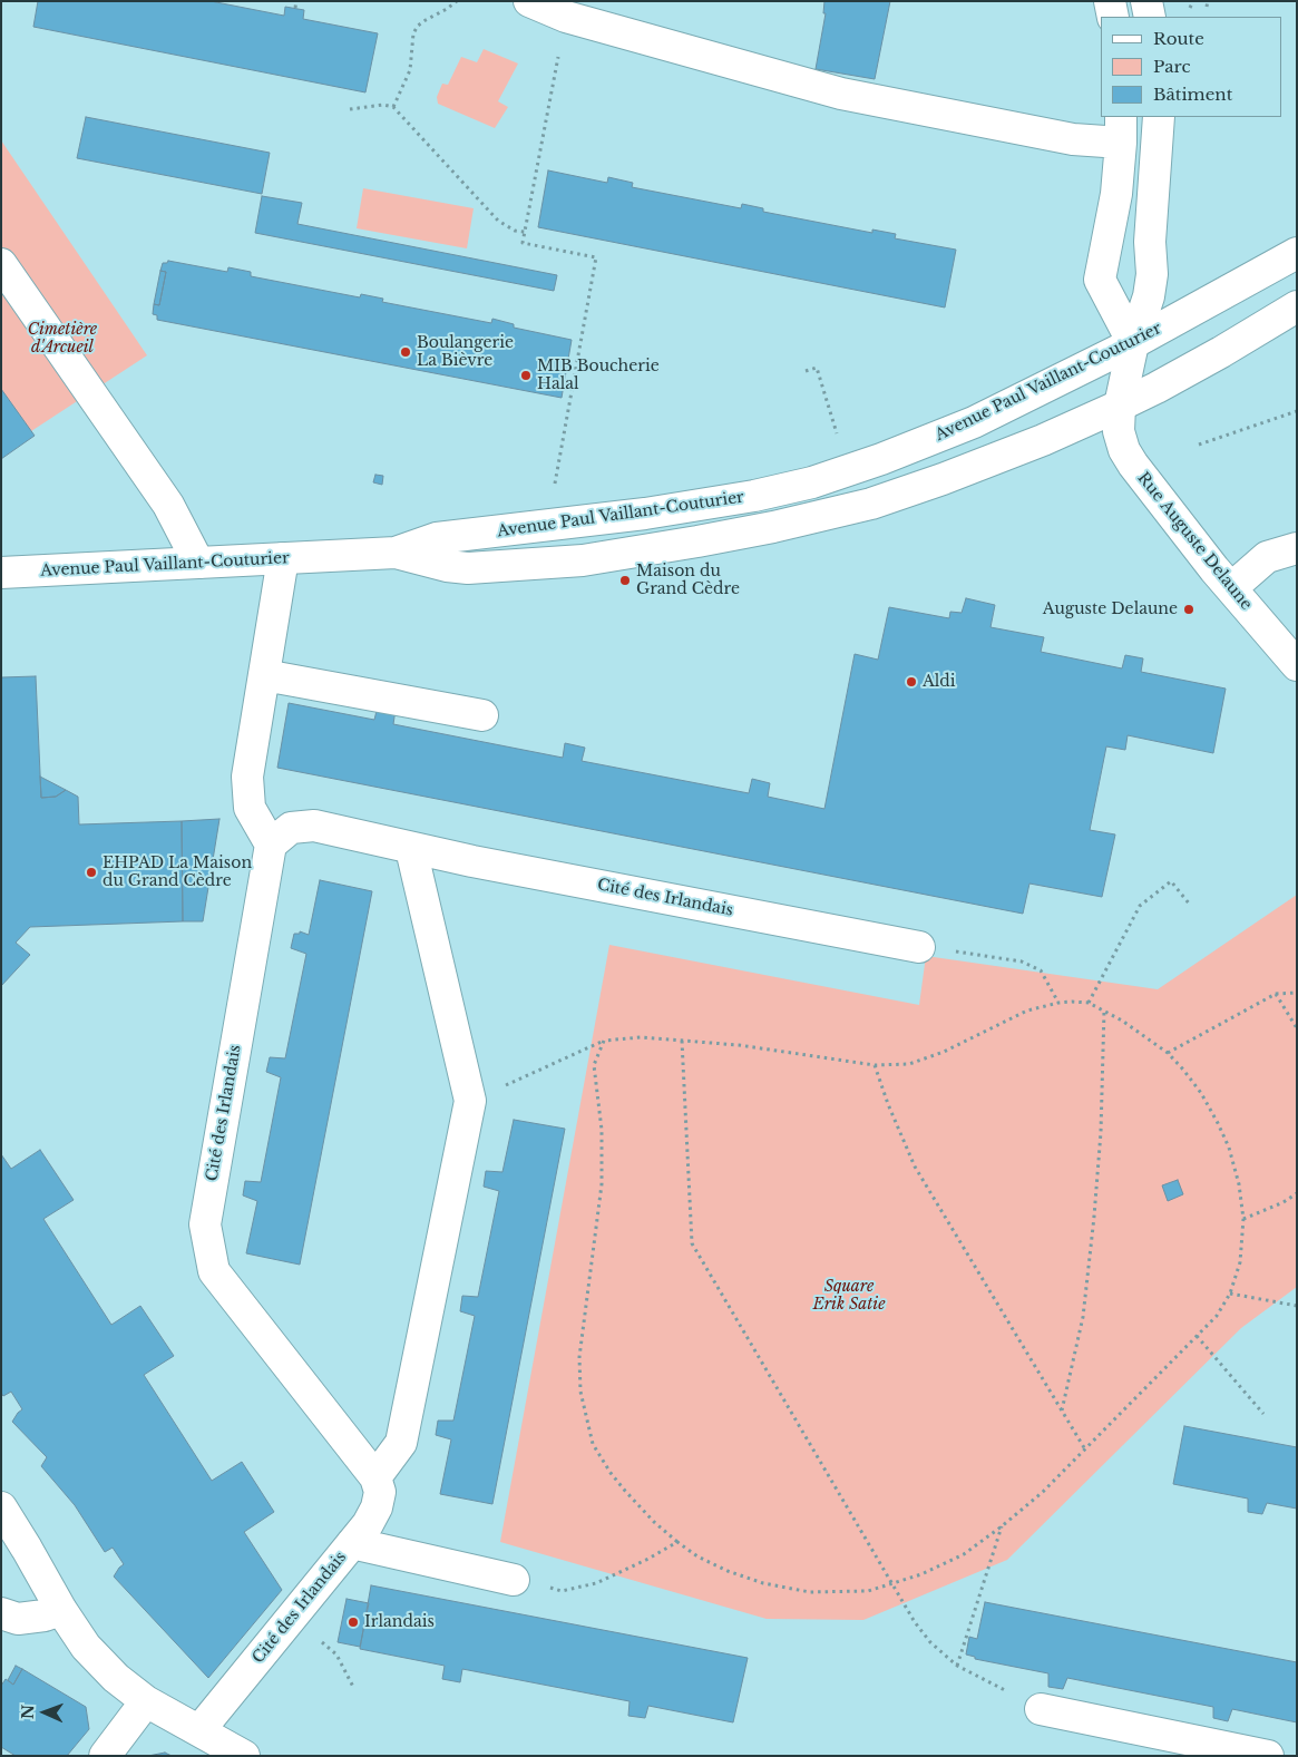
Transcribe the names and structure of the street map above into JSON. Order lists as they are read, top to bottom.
{
  "streets": {
    "main road": ["Avenue Paul Vaillant-Couturier", "Rue Auguste Delaune", "Cité des Irlandais"]
  },
  "crossings": [
    ["Avenue Paul Vaillant-Couturier", "Rue Auguste Delaune"]
  ],
  "parks": ["Cimetière d'Arcueil", "Square Erik Satie"],
  "places": [
    "Boulangerie La Bièvre",
    "MIB Boucherie Halal",
    "Maison du Grand Cèdre",
    "Auguste Delaune",
    "Aldi",
    "EHPAD La Maison du Grand Cèdre",
    "Irlandais"
  ],
  "legend": ["Route", "Parc", "Bâtiment"],
  "north": "left"
}
